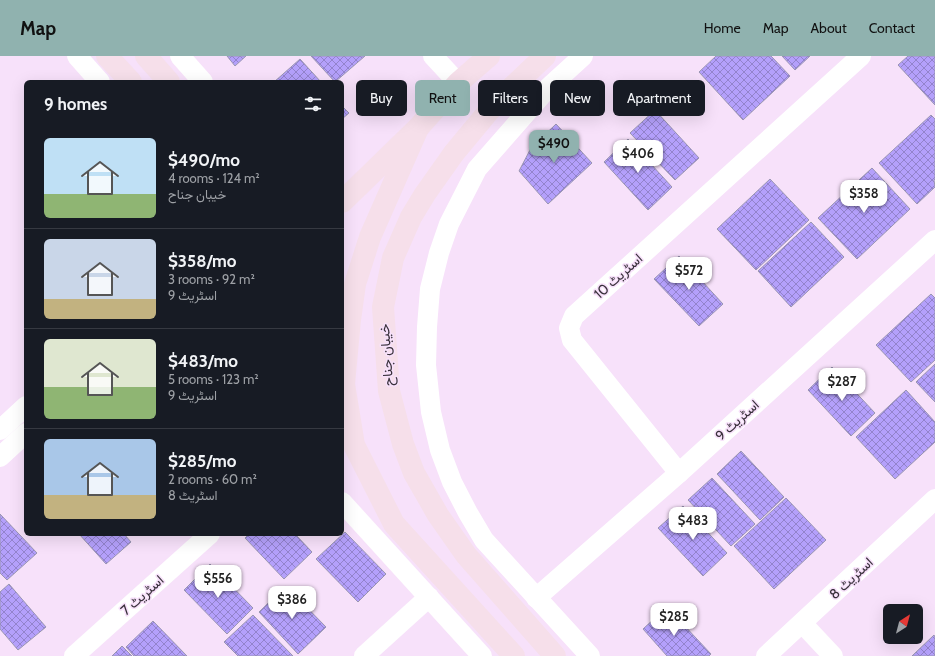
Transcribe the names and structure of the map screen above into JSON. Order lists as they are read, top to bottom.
{
  "streets": {
    "main road": ["خیبان جناح"],
    "street": [
      "اسٹریٹ 10",
      "اسٹریٹ 9",
      "اسٹریٹ 8",
      "اسٹریٹ 7"
    ]
  },
  "crossings": [
    ["اسٹریٹ 10", "اسٹریٹ 9"]
  ],
  "north": "top right",
  "page": {
    "header": "Map",
    "nav": [
      "Home",
      "Map",
      "About",
      "Contact"
    ],
    "chip": [
      "Buy",
      "Rent",
      "Filters",
      "New",
      "Apartment"
    ],
    "heading": "9 homes",
    "list": [
      {
        "name": "$490/mo",
        "note": "4 rooms · 124 m² · خیبان جناح"
      },
      {
        "name": "$358/mo",
        "note": "3 rooms · 92 m² · اسٹریٹ 9"
      },
      {
        "name": "$483/mo",
        "note": "5 rooms · 123 m² · اسٹریٹ 9"
      },
      {
        "name": "$285/mo",
        "note": "2 rooms · 60 m² · اسٹریٹ 8"
      }
    ],
    "price": [
      "$490",
      "$406",
      "$358",
      "$572",
      "$287",
      "$483",
      "$556",
      "$386",
      "$285"
    ]
  }
}
